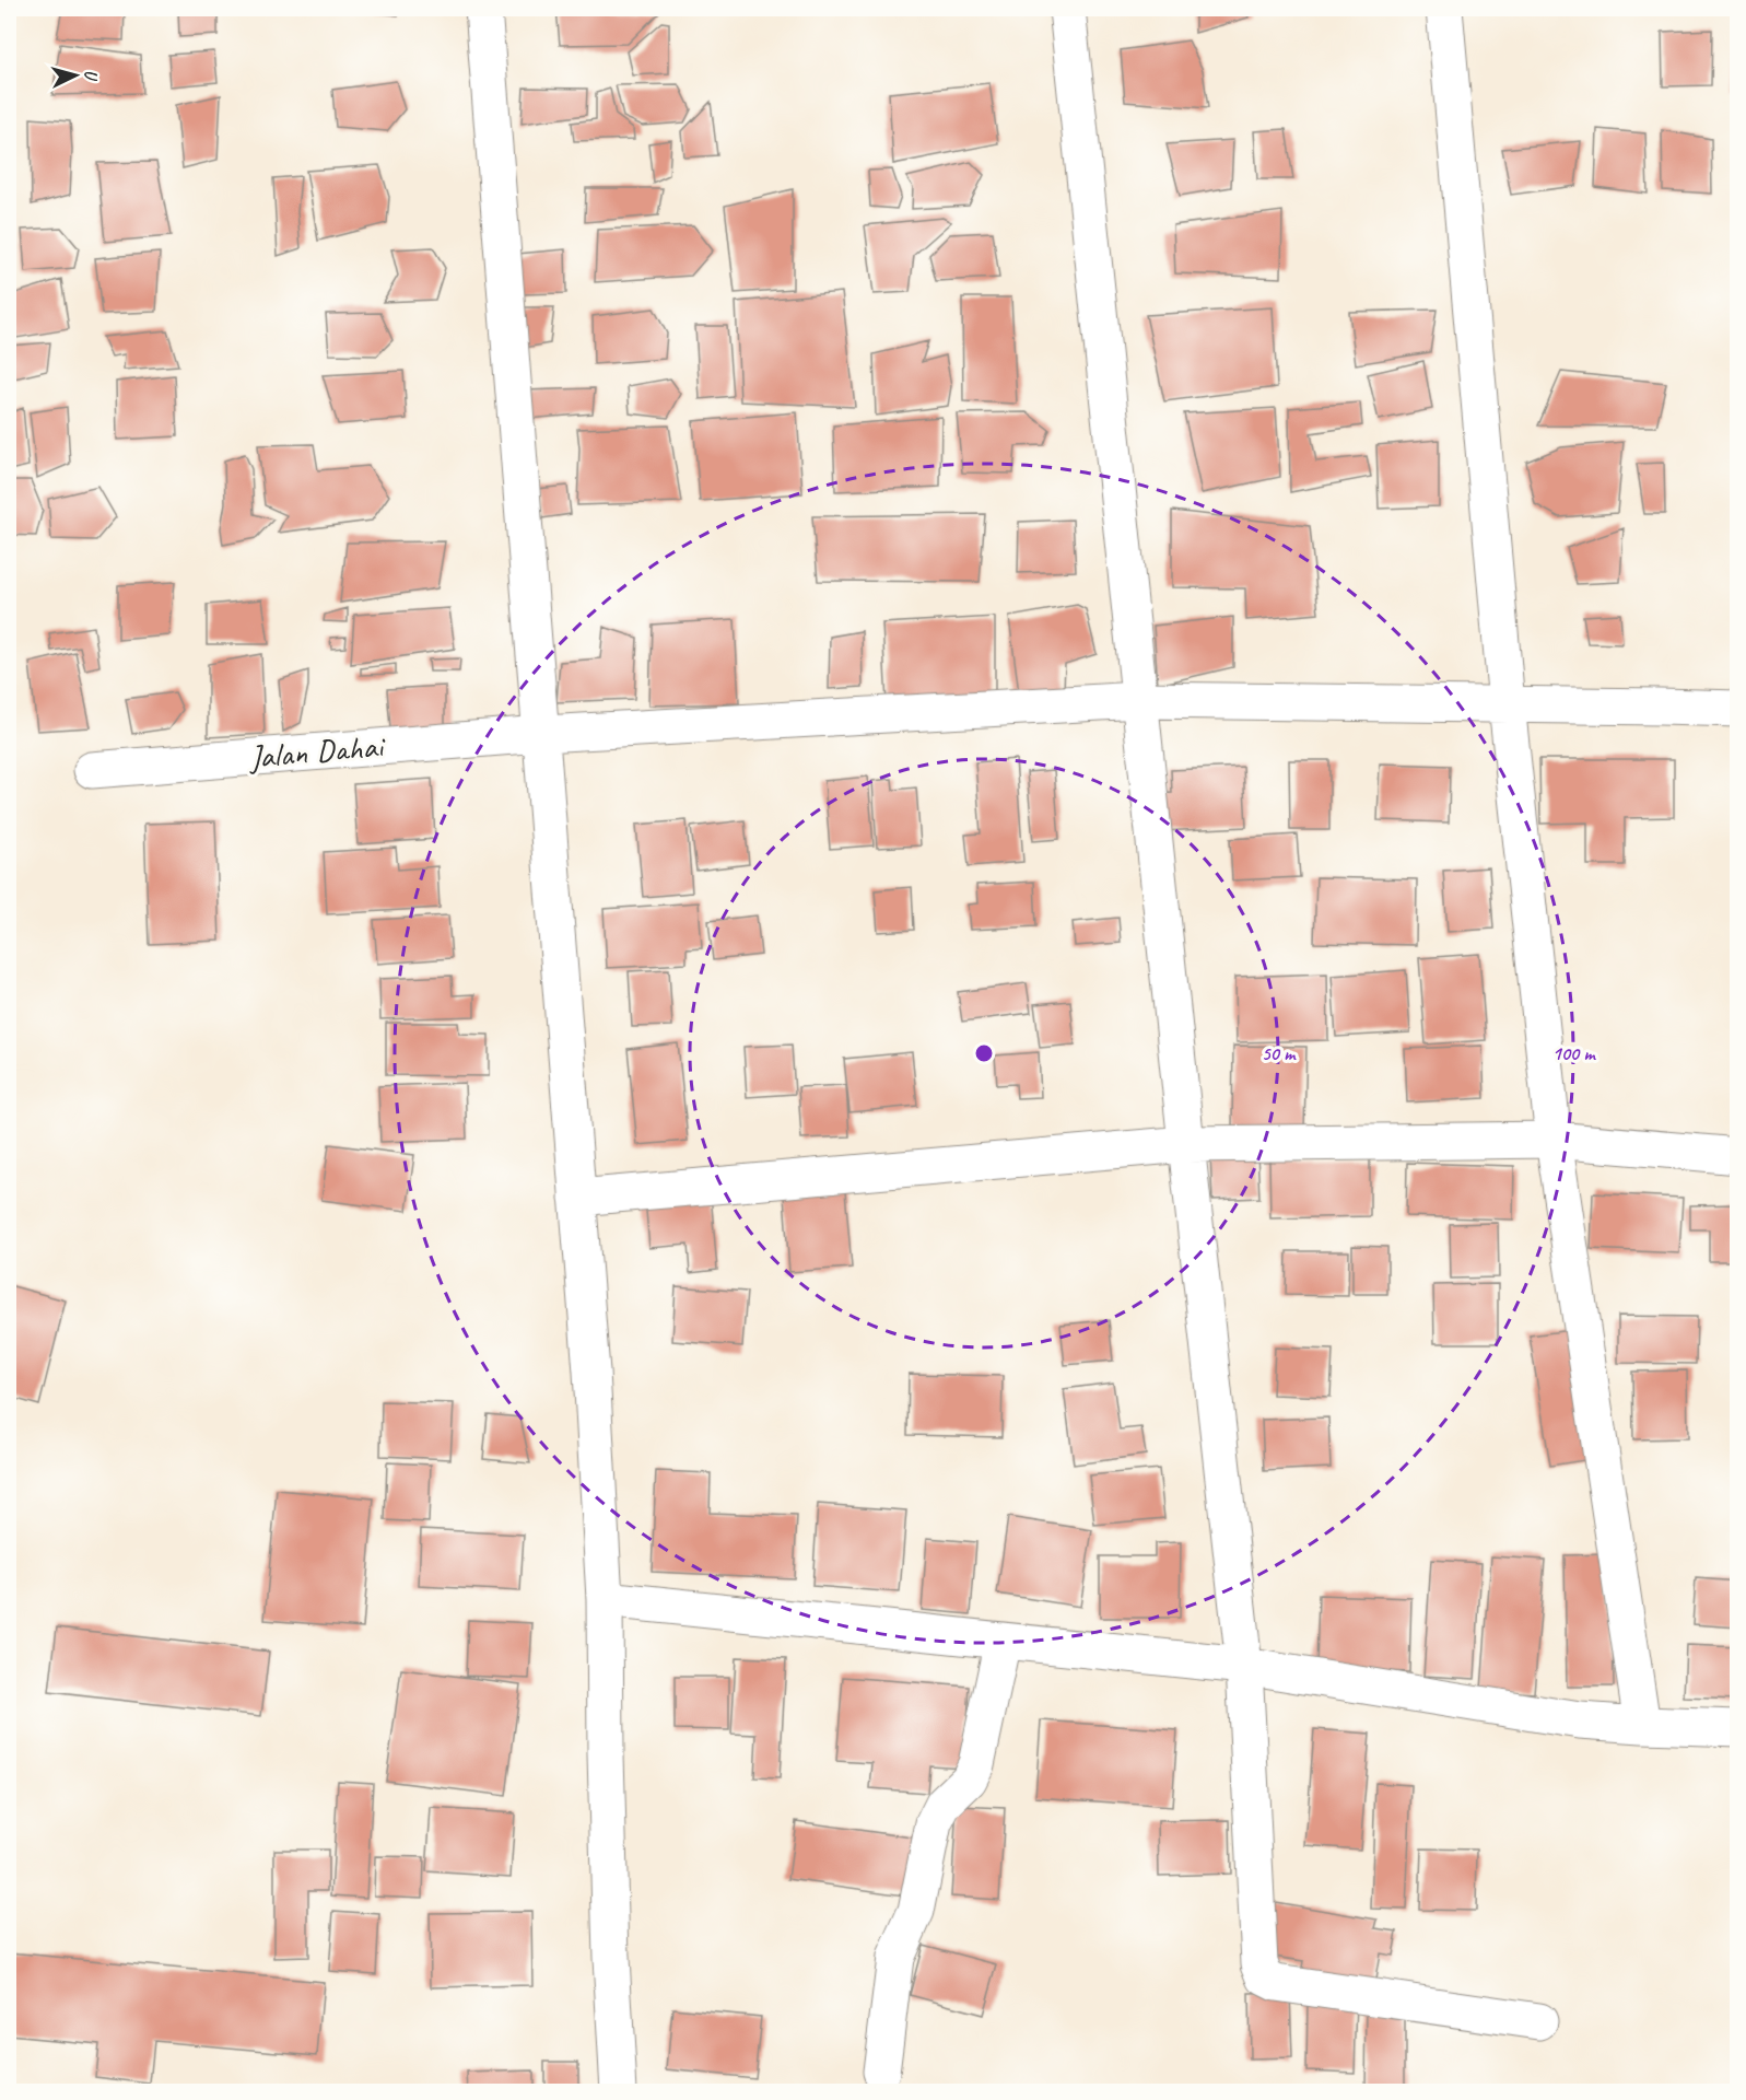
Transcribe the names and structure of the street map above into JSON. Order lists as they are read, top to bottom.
{
  "streets": {
    "street": ["Jalan Dahai"]
  },
  "north": "right",
  "rings": ["50 m", "100 m"]
}
